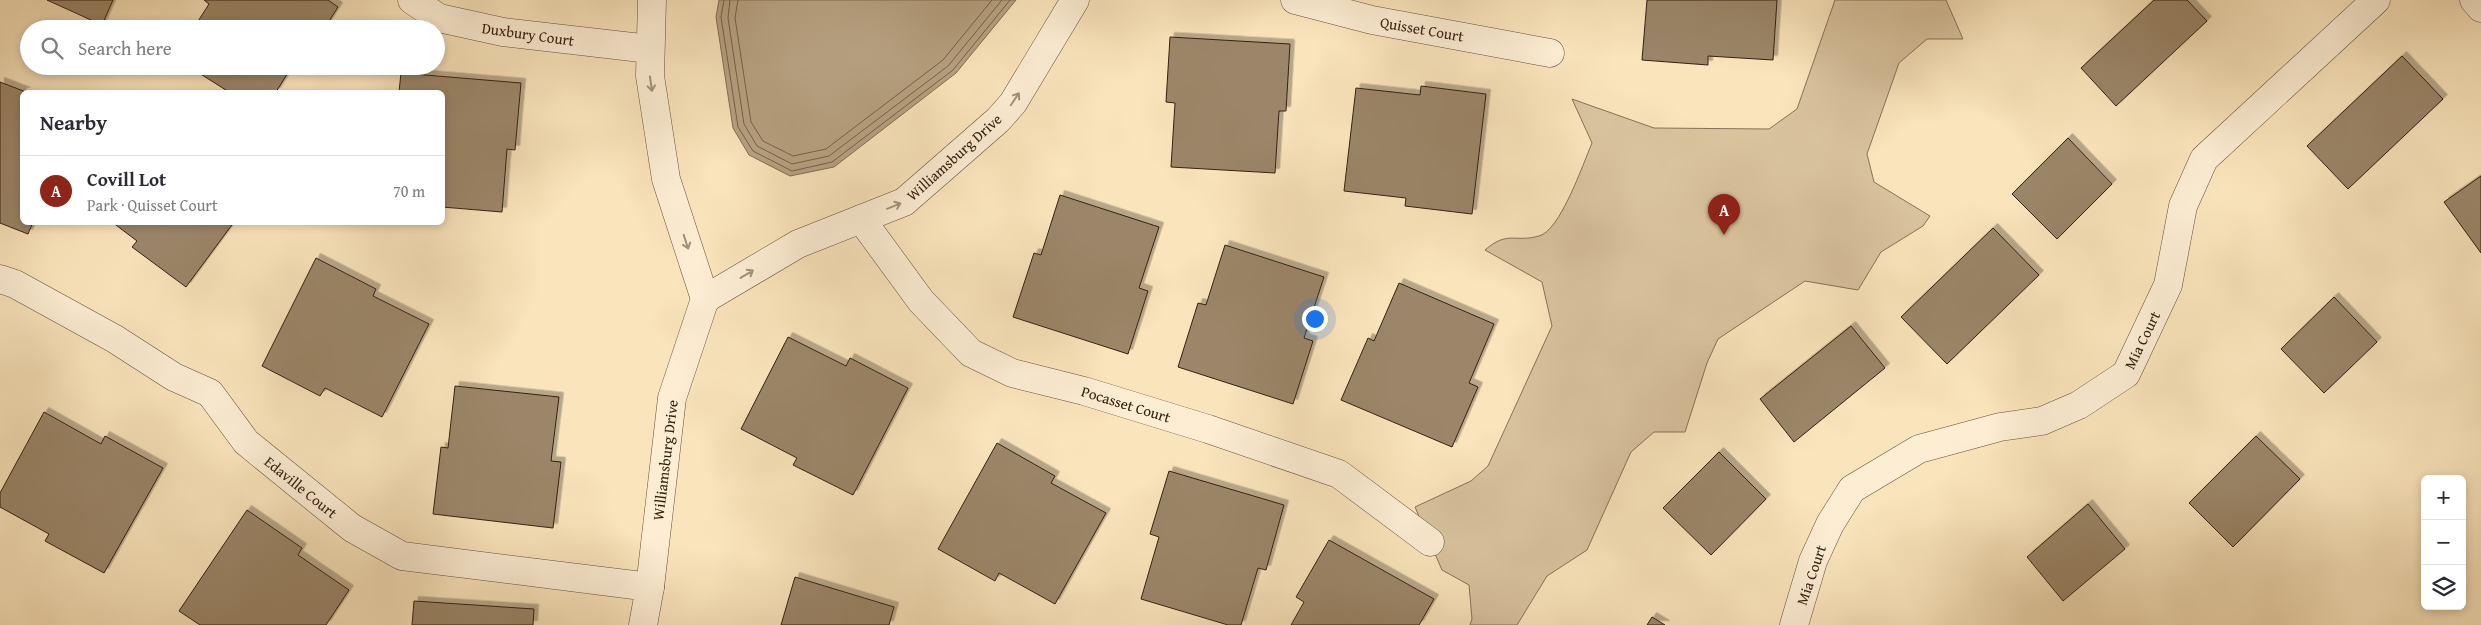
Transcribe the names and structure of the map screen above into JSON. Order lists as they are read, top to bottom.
{
  "streets": {
    "street": [
      "Quisset Court",
      "Duxbury Court",
      "Williamsburg Drive",
      "Mia Court",
      "Pocasset Court",
      "Edaville Court"
    ]
  },
  "crossings": [
    ["Williamsburg Drive", "Pocasset Court"],
    ["Williamsburg Drive", "Edaville Court"]
  ],
  "one_way": ["Williamsburg Drive"],
  "page": {
    "search": "Search here",
    "heading": "Nearby",
    "list": [
      {
        "mark": "A",
        "name": "Covill Lot",
        "note": "Park · Quisset Court",
        "value": "70 m"
      }
    ],
    "pins": "A",
    "map_buttons": ["+", "−"]
  }
}
